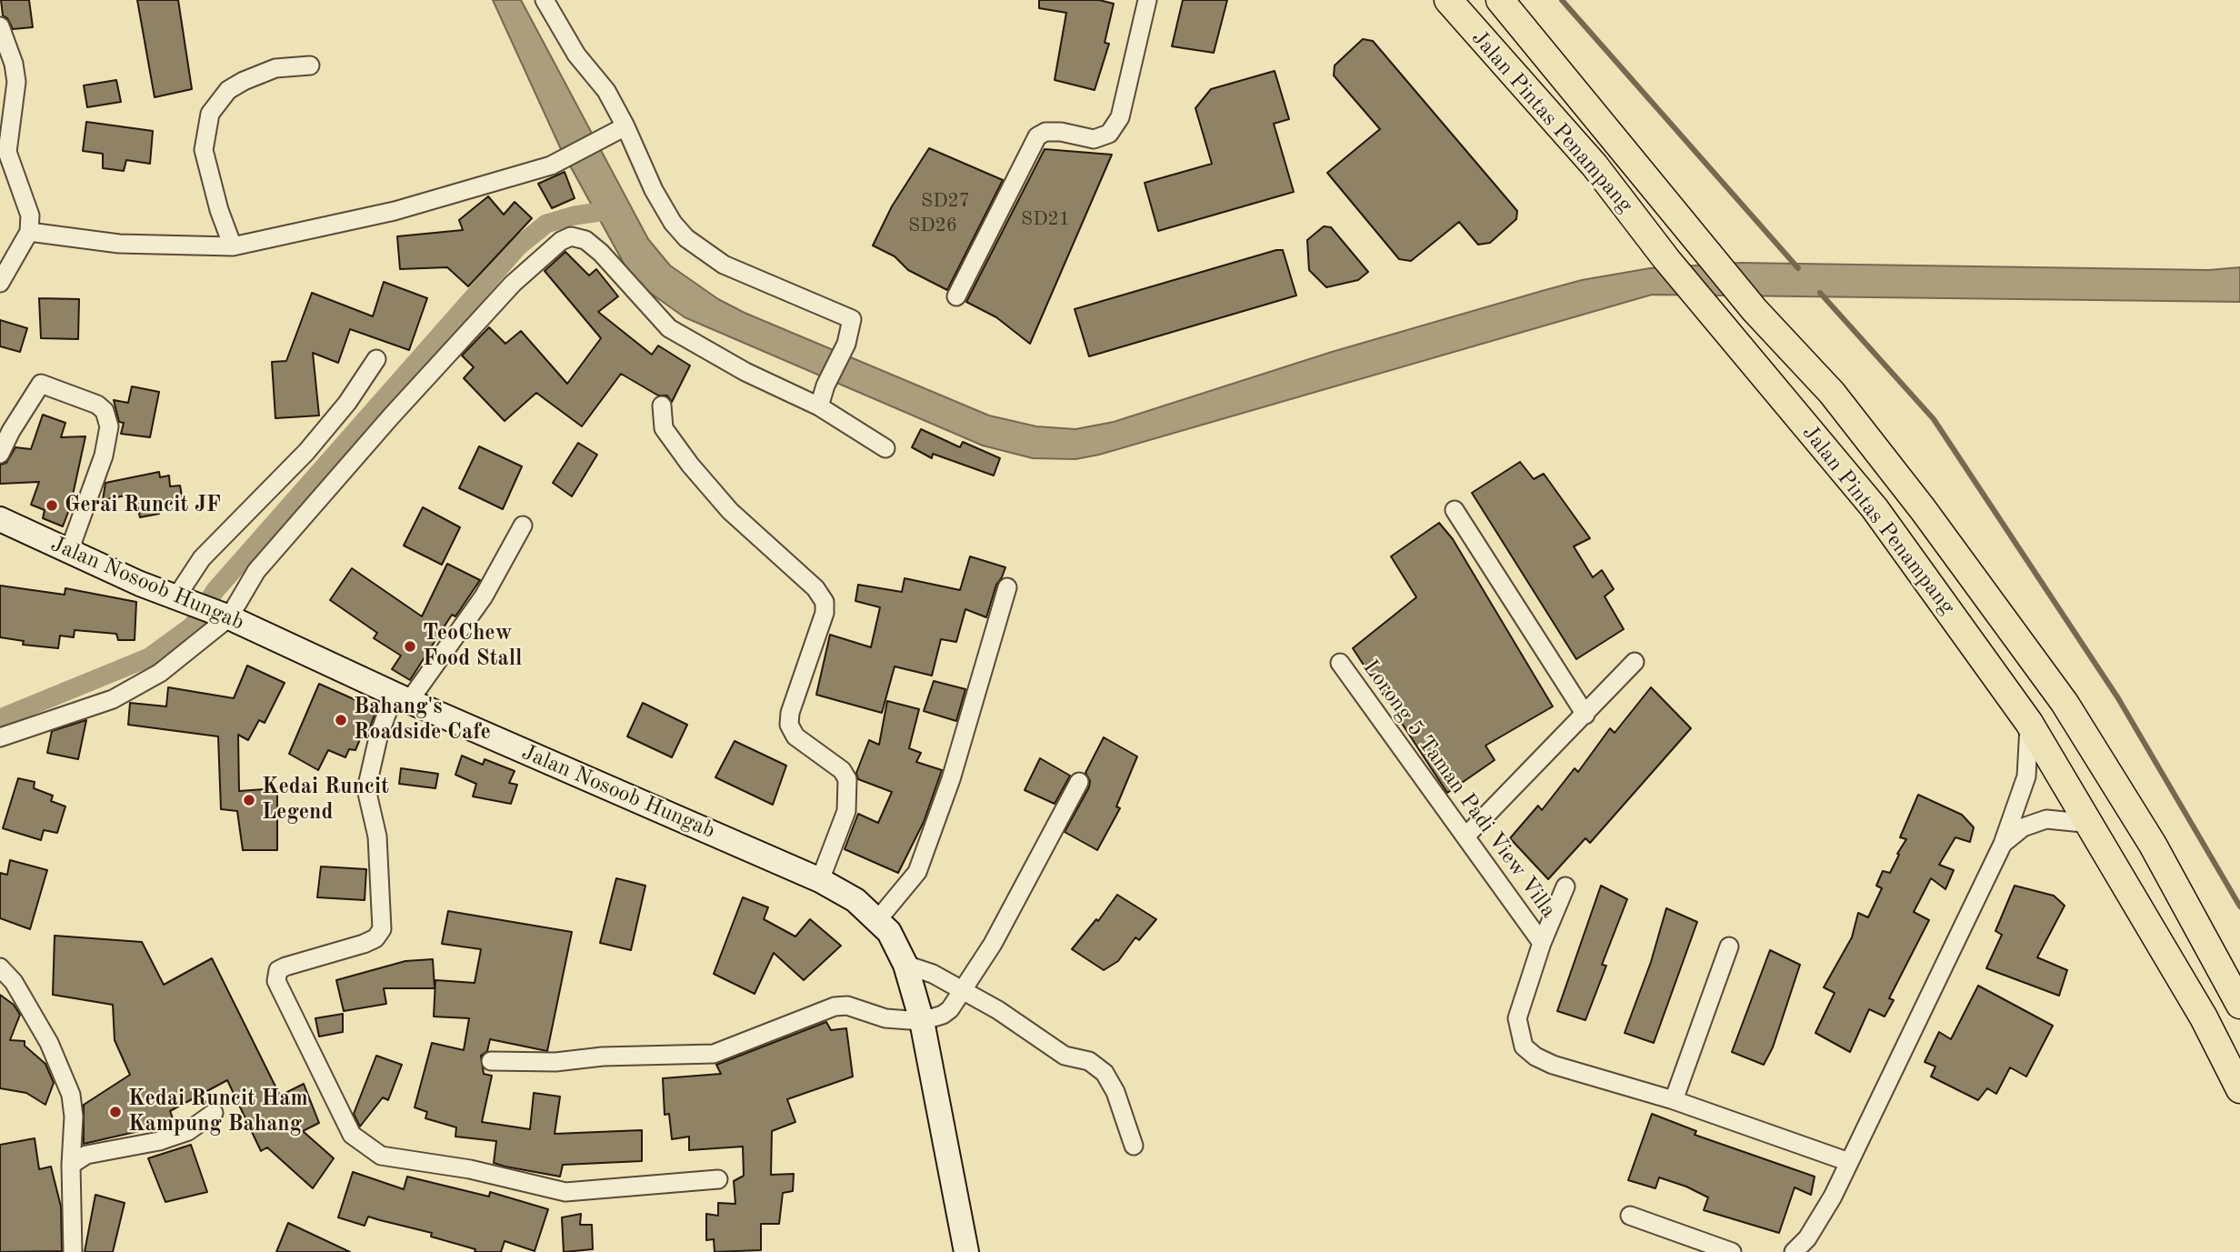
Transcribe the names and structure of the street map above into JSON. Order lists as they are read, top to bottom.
{
  "streets": {
    "main road": ["Jalan Pintas Penampang", "Jalan Nosoob Hungab"],
    "street": ["Lorong 5 Taman Padi View Villa"]
  },
  "places": [
    "Gerai Runcit JF",
    "TeoChew Food Stall",
    "Bahang's Roadside Cafe",
    "Kedai Runcit Legend",
    "Kedai Runcit Ham Kampung Bahang"
  ],
  "house_numbers": ["SD27", "SD21", "SD26"]
}
